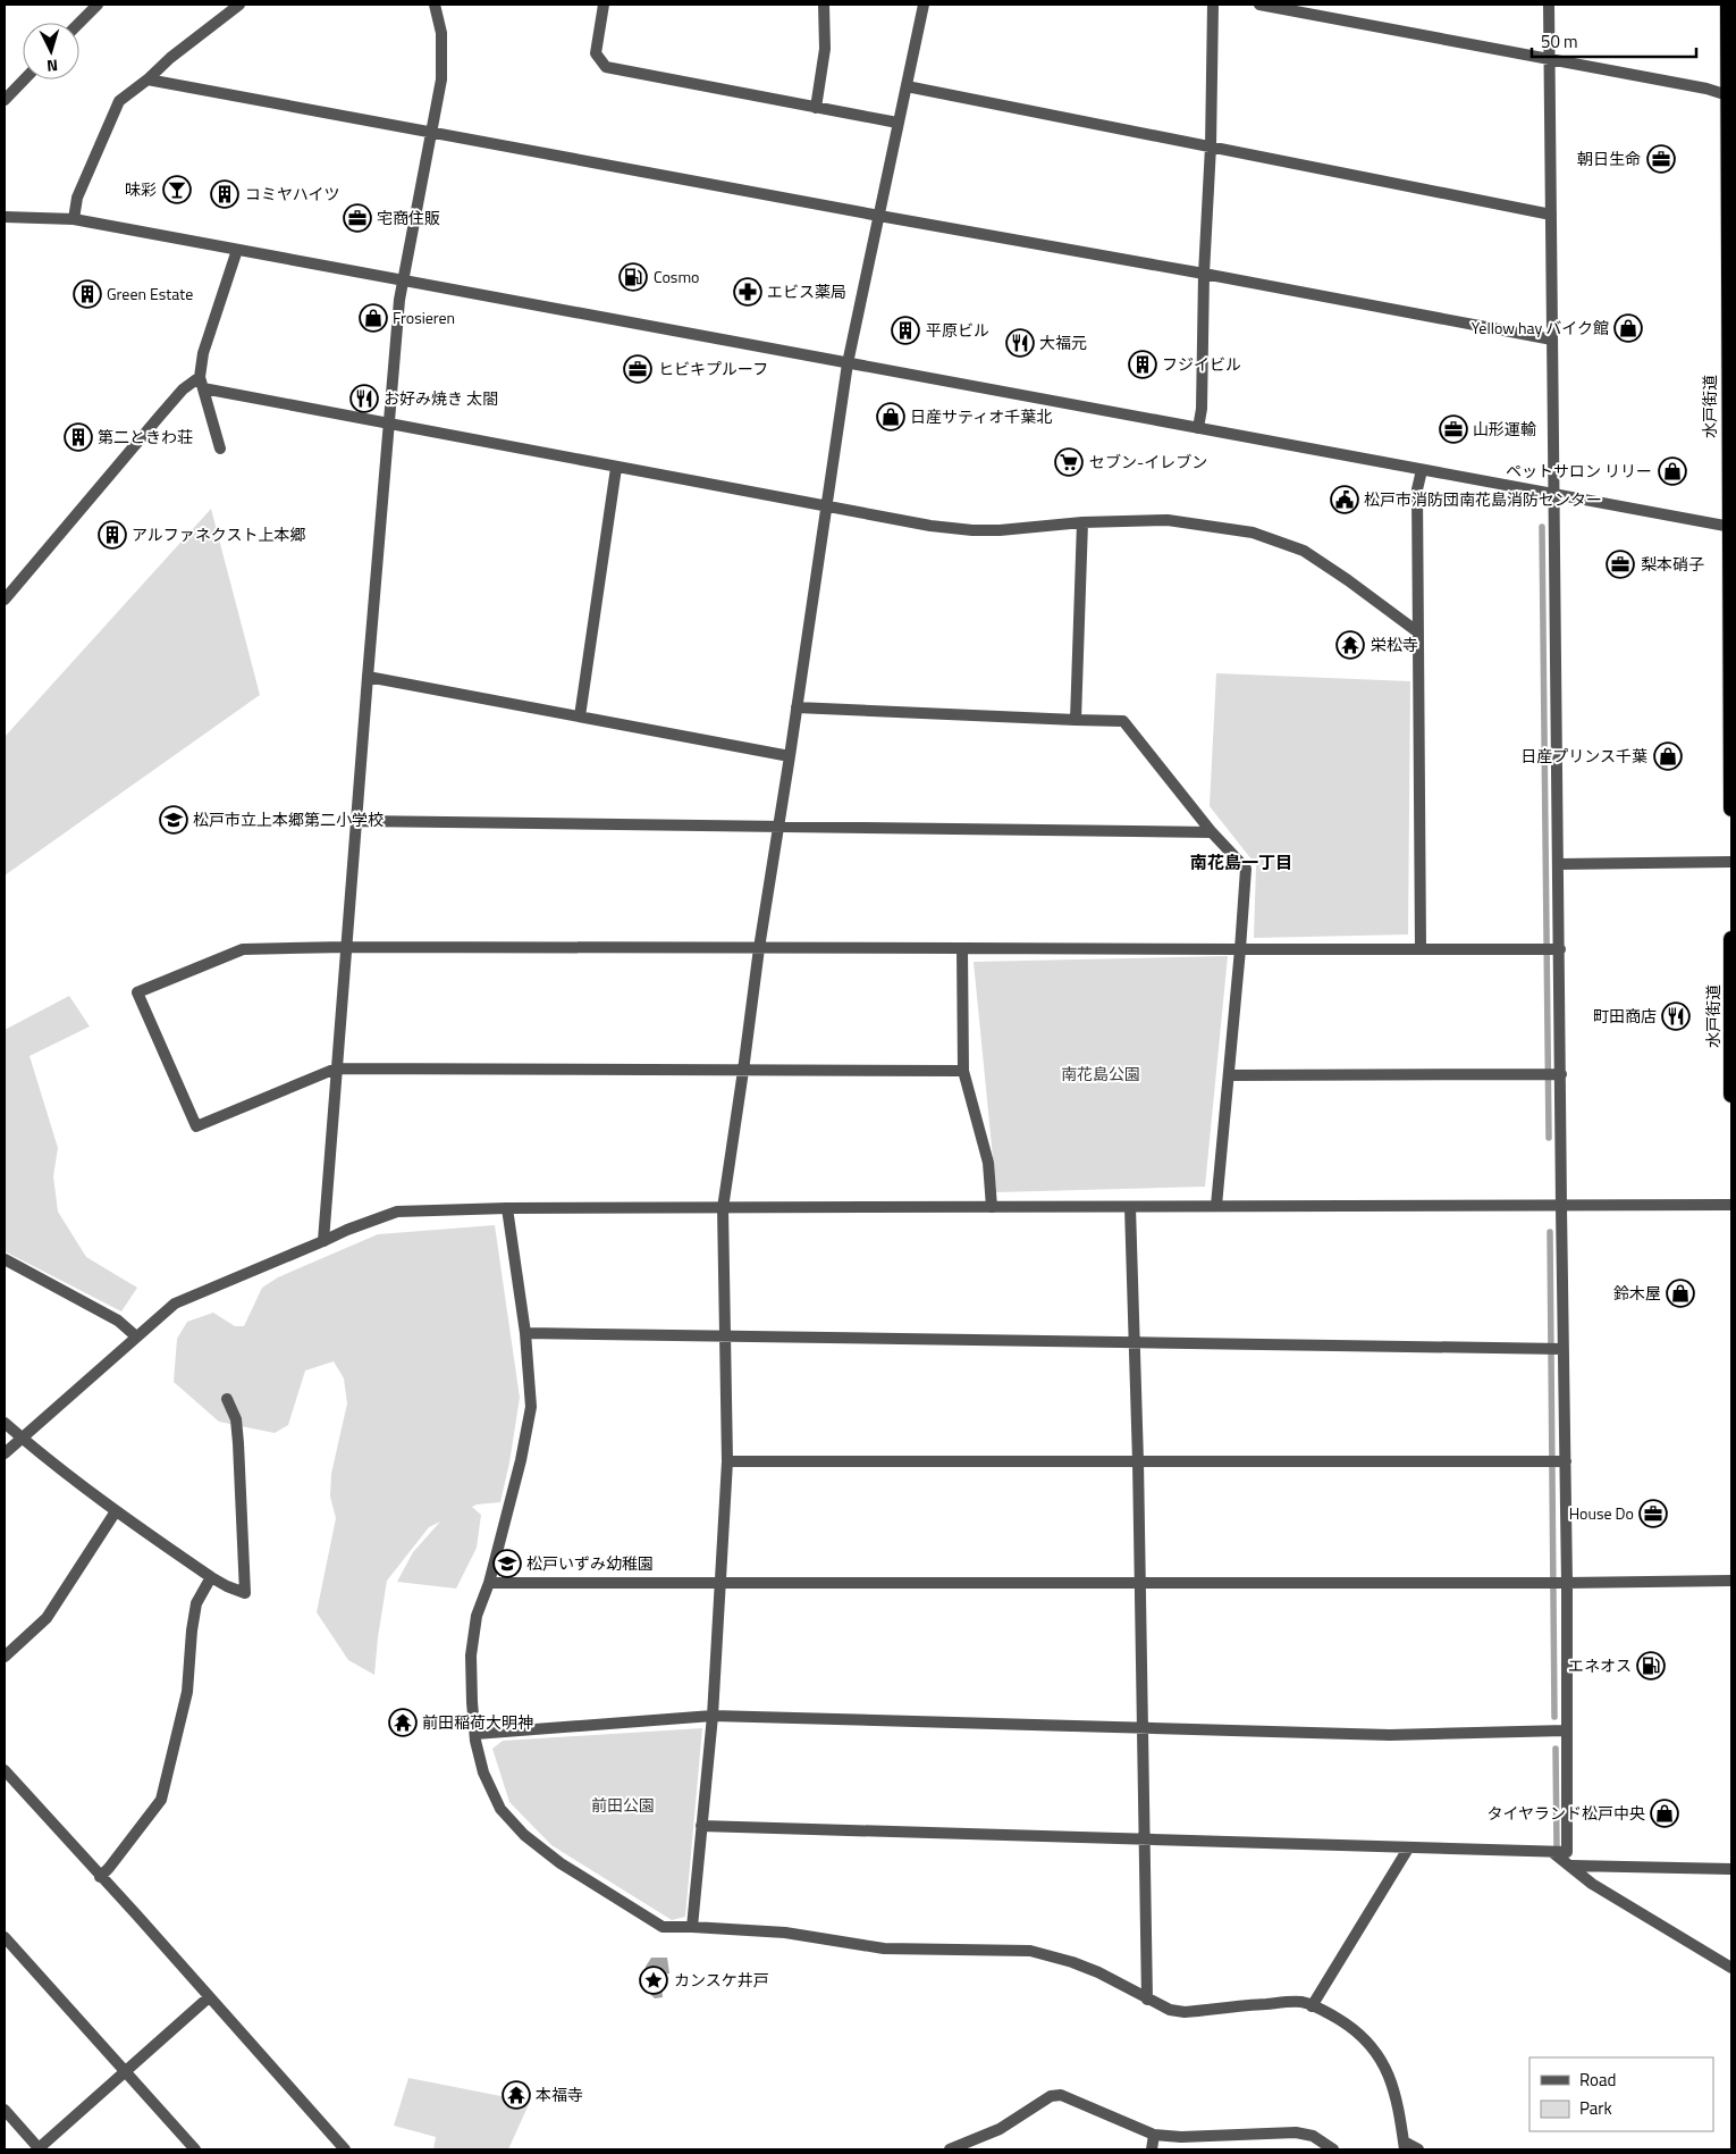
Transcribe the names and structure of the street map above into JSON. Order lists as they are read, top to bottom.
{
  "streets": {
    "highway": ["水戸街道"]
  },
  "districts": ["南花島一丁目"],
  "parks": ["南花島公園", "前田公園"],
  "places": {
    "office": [
      "朝日生命",
      "宅商住販",
      "ヒビキプルーフ",
      "山形運輸",
      "梨本硝子",
      "House Do"
    ],
    "bar": ["味彩"],
    "building": [
      "コミヤハイツ",
      "Green Estate",
      "平原ビル",
      "フジイビル",
      "第二ときわ荘",
      "アルファネクスト上本郷"
    ],
    "fuel station": ["Cosmo", "エネオス"],
    "pharmacy": ["エビス薬局"],
    "shop": [
      "Frosieren",
      "Yellow hay バイク館",
      "日産サティオ千葉北",
      "ペットサロン リリー",
      "日産プリンス千葉",
      "鈴木屋",
      "タイヤランド松戸中央"
    ],
    "restaurant": ["大福元", "お好み焼き 太閤", "町田商店"],
    "supermarket": ["セブン-イレブン"],
    "public building": ["松戸市消防団南花島消防センター"],
    "temple": ["栄松寺", "前田稲荷大明神", "本福寺"],
    "school or university": ["松戸市立上本郷第二小学校", "松戸いずみ幼稚園"],
    "place": ["カンスケ井戸"]
  },
  "legend": ["Road", "Park"],
  "scale_bar": "50 m",
  "north": "bottom"
}
